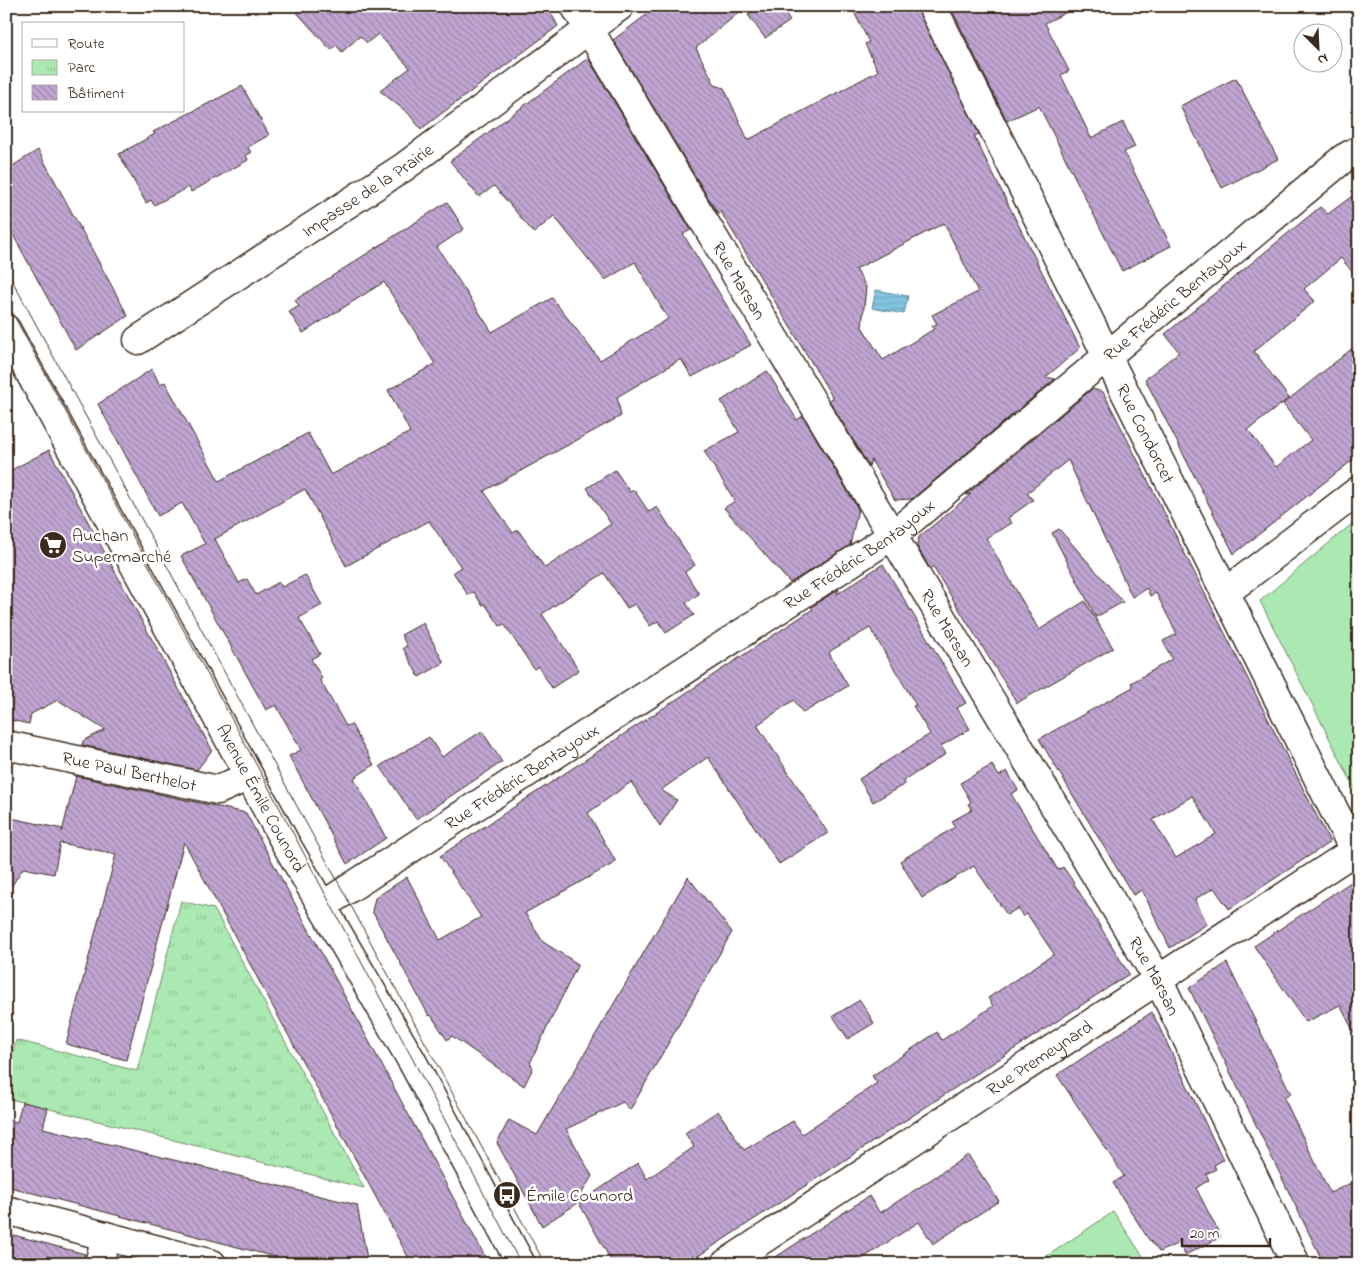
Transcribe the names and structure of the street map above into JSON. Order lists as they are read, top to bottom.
{
  "streets": {
    "street": [
      "Impasse de la Prairie",
      "Rue Marsan",
      "Rue Frédéric Bentayoux",
      "Rue Condorcet",
      "Rue Paul Berthelot",
      "Avenue Émile Counord",
      "Rue Premeynard"
    ]
  },
  "crossings": [
    ["Impasse de la Prairie", "Rue Marsan"],
    ["Rue Marsan", "Rue Frédéric Bentayoux"],
    ["Rue Marsan", "Rue Premeynard"],
    ["Rue Frédéric Bentayoux", "Rue Condorcet"],
    ["Rue Frédéric Bentayoux", "Avenue Émile Counord"],
    ["Rue Condorcet", "Rue Premeynard"],
    ["Rue Paul Berthelot", "Avenue Émile Counord"]
  ],
  "places": {
    "supermarket": ["Auchan Supermarché"],
    "bus stop": ["Émile Counord"]
  },
  "legend": ["Route", "Parc", "Bâtiment"],
  "scale_bar": "20 m",
  "north": "bottom right"
}
